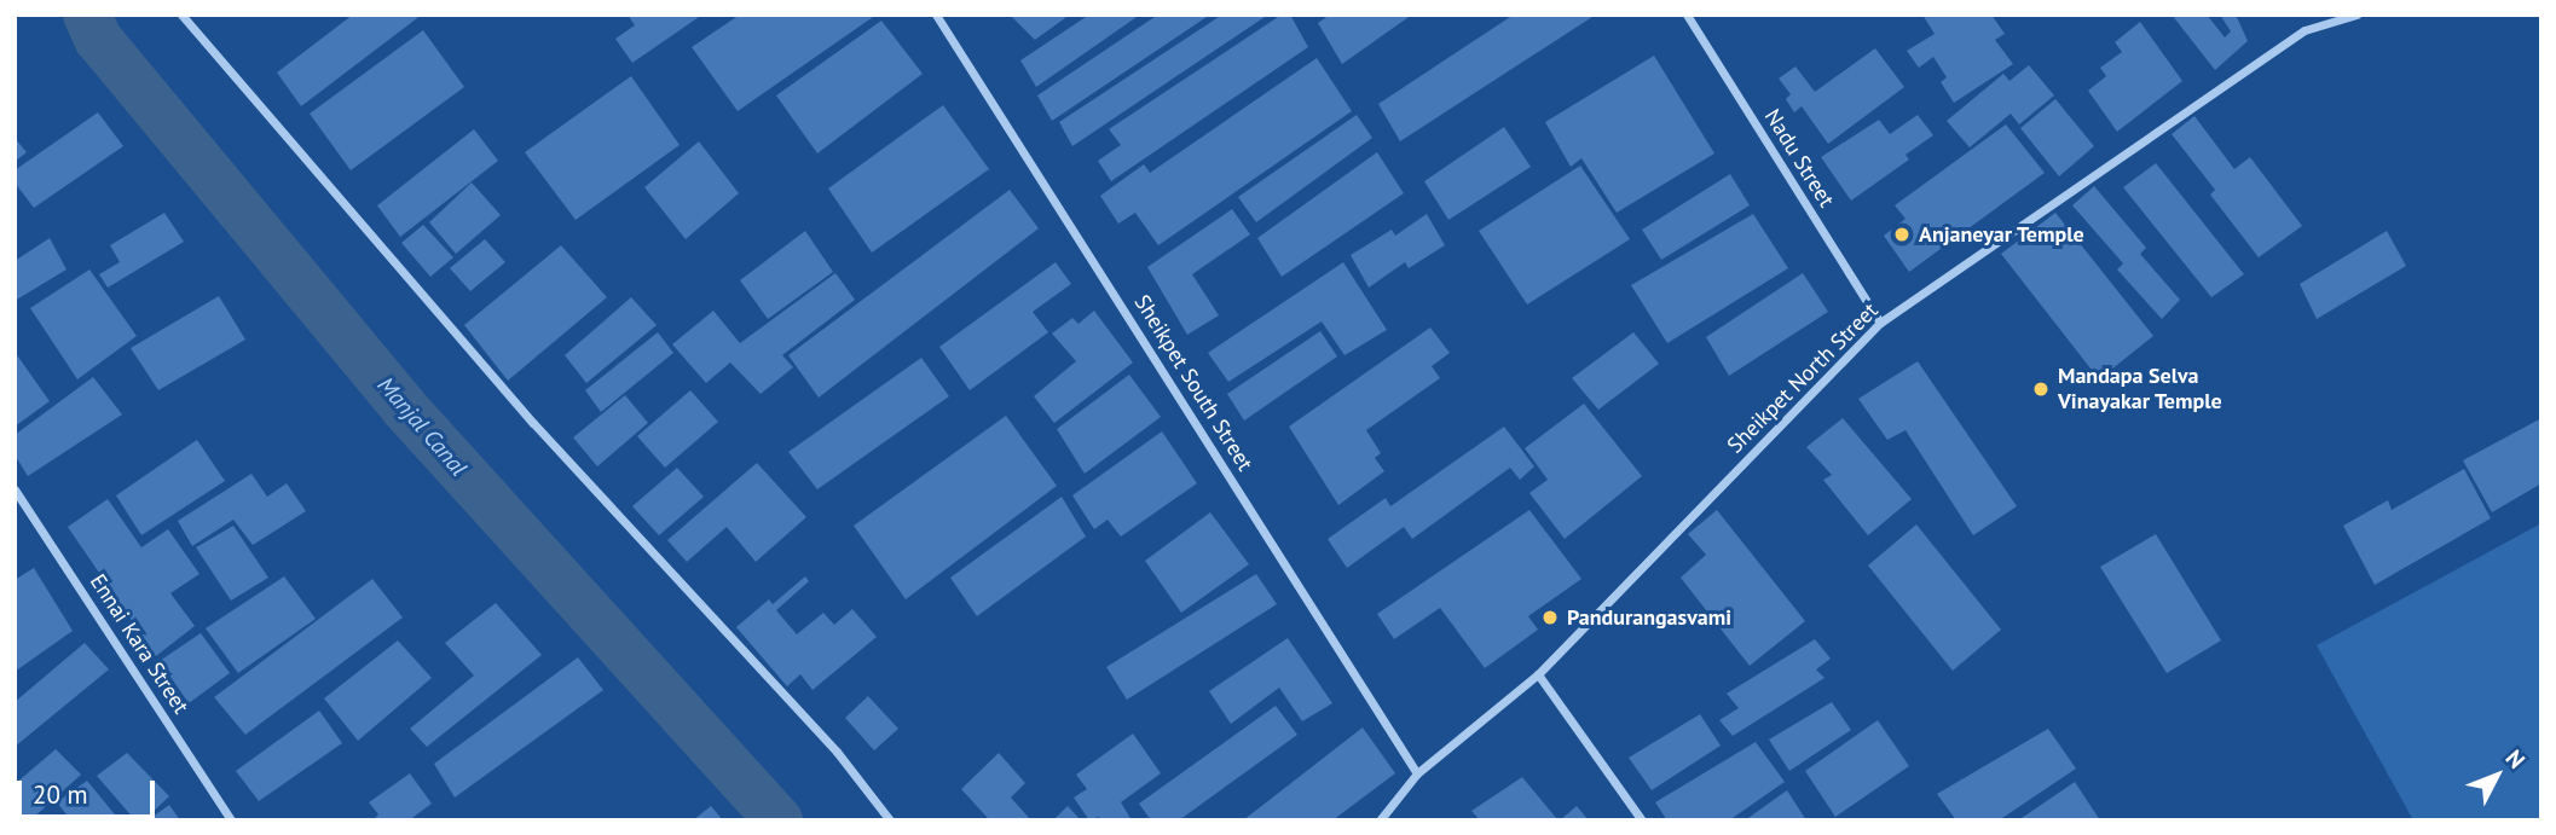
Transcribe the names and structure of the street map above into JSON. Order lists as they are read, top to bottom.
{
  "streets": {
    "street": [
      "Nadu Street",
      "Sheikpet North Street",
      "Sheikpet South Street",
      "Ennai Kara Street"
    ]
  },
  "crossings": [
    ["Nadu Street", "Sheikpet North Street"],
    ["Sheikpet North Street", "Sheikpet South Street"]
  ],
  "water": ["Manjal Canal"],
  "places": ["Anjaneyar Temple", "Mandapa Selva Vinayakar Temple", "Pandurangasvami"],
  "scale_bar": "20 m",
  "north": "top right"
}
